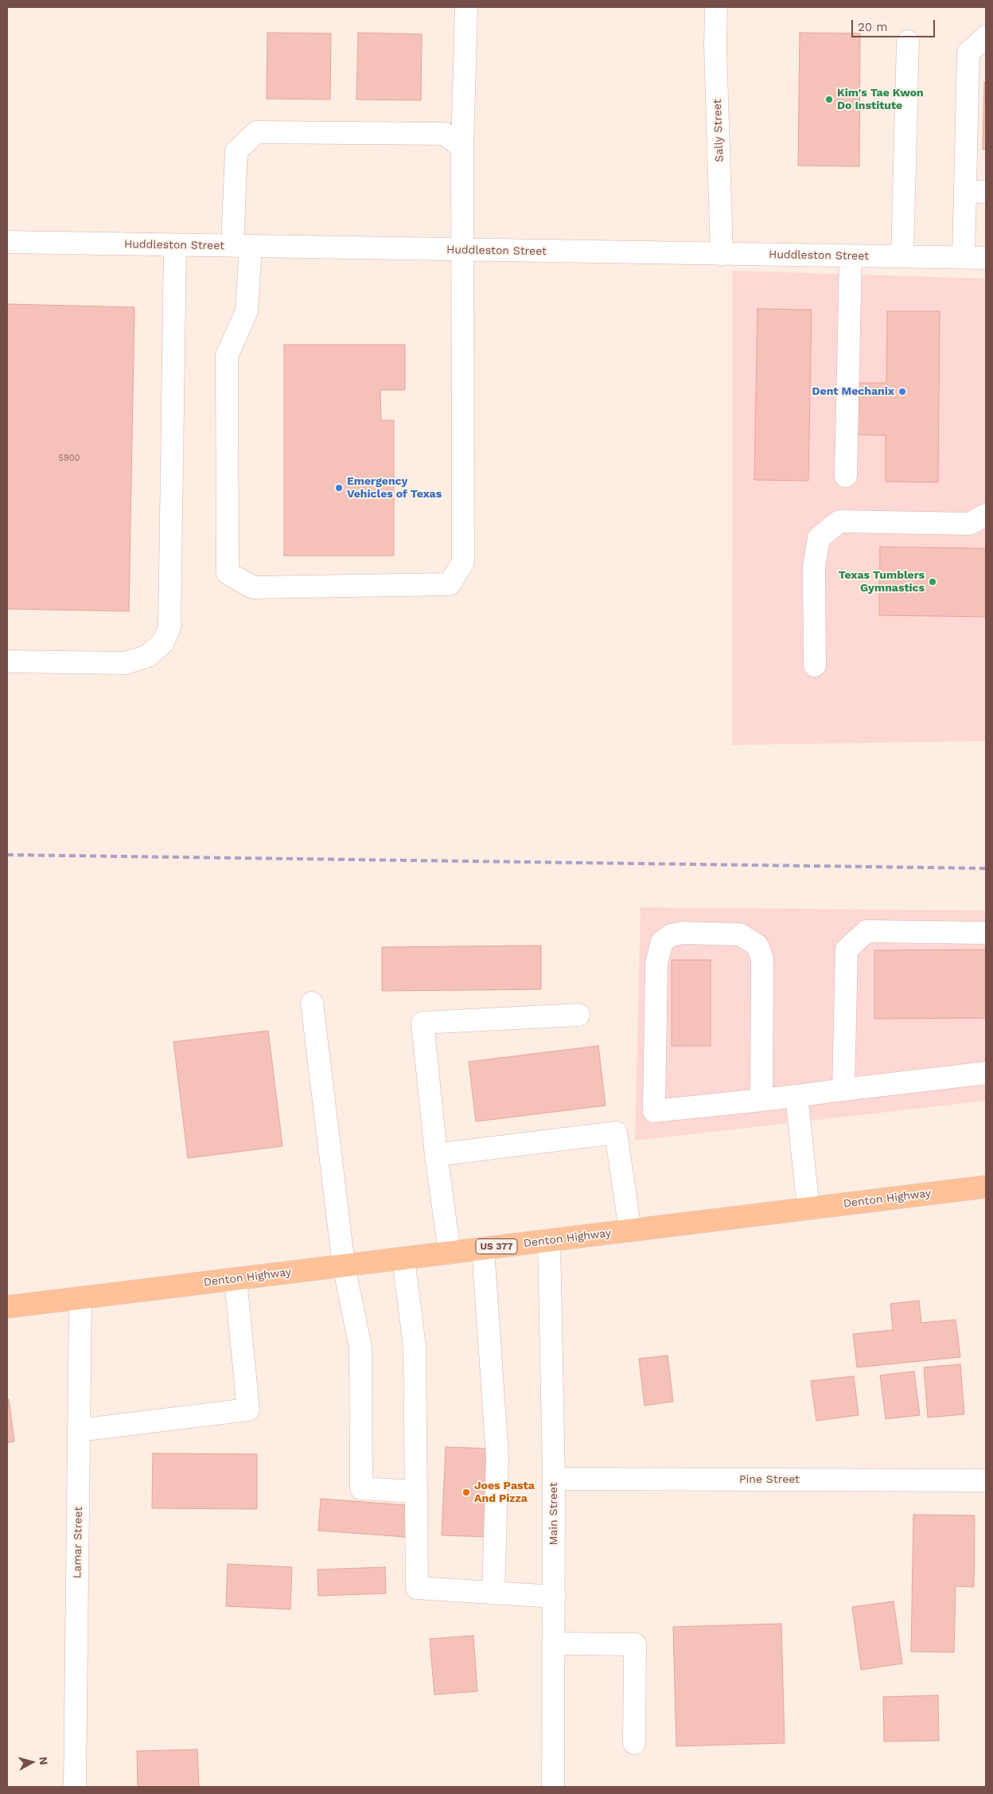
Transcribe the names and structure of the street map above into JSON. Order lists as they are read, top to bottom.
{
  "streets": {
    "main road": ["Denton Highway", "US 377"],
    "street": [
      "Sally Street",
      "Huddleston Street",
      "Pine Street",
      "Main Street",
      "Lamar Street"
    ]
  },
  "crossings": [
    ["Sally Street", "Huddleston Street"],
    ["Denton Highway", "Main Street"],
    ["Denton Highway", "Lamar Street"],
    ["Pine Street", "Main Street"]
  ],
  "places": [
    "Kim's Tae Kwon Do Institute",
    "Dent Mechanix",
    "Emergency Vehicles of Texas",
    "Texas Tumblers Gymnastics",
    "Joes Pasta And Pizza"
  ],
  "house_numbers": ["5900"],
  "scale_bar": "20 m",
  "north": "right"
}
